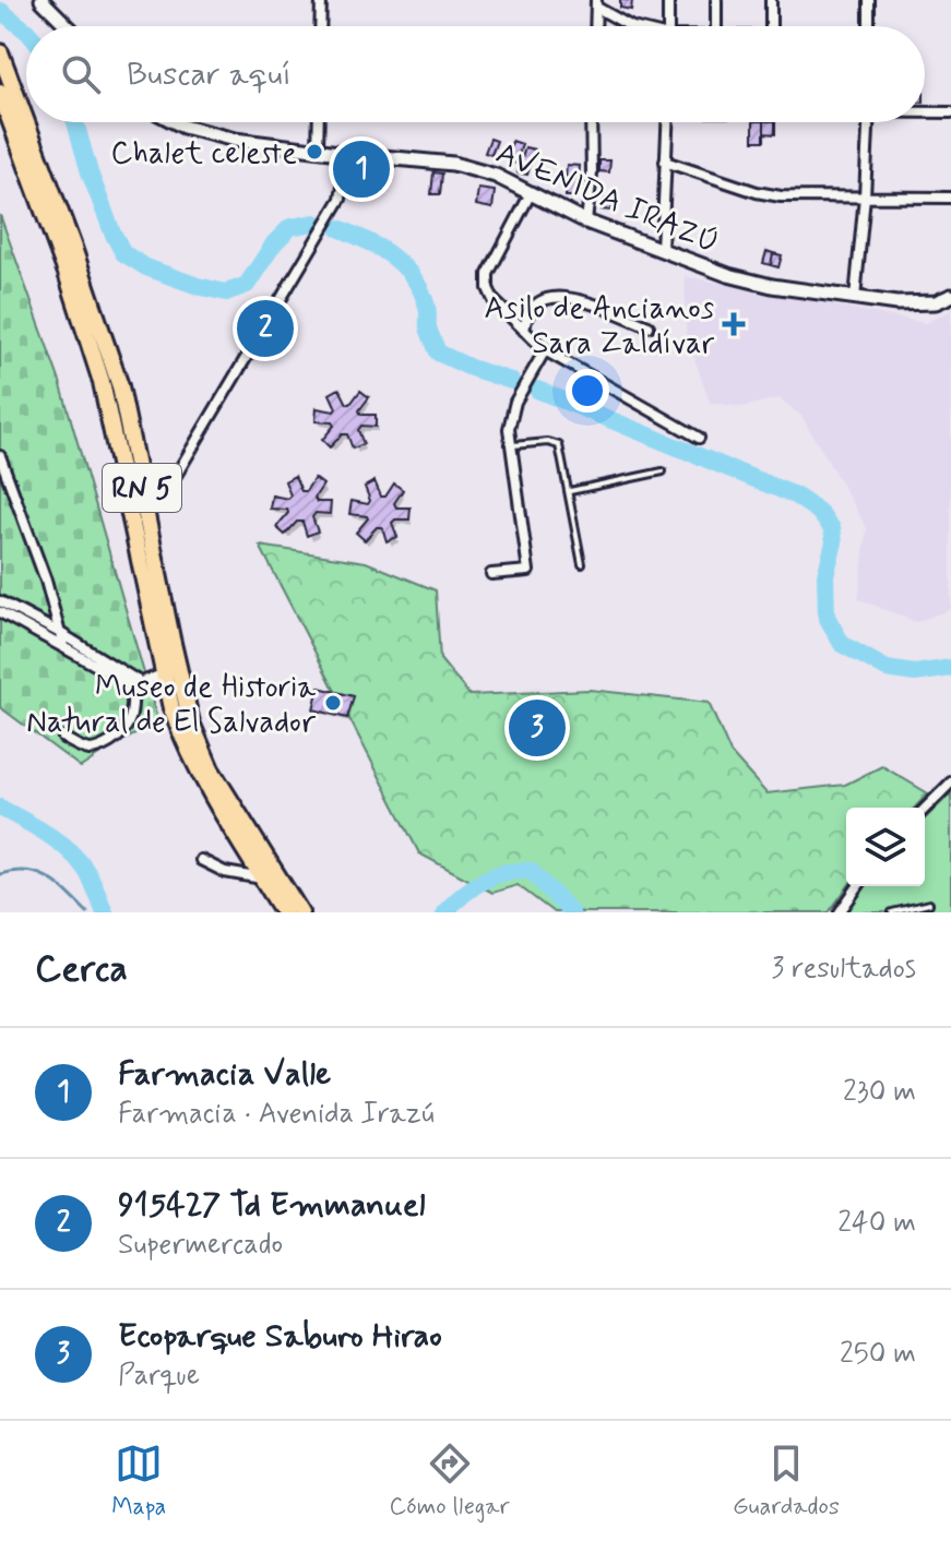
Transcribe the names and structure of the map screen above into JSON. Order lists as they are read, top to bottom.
{
  "streets": {
    "highway": ["RN 5"],
    "street": ["AVENIDA IRAZÚ"]
  },
  "places": {
    "other": ["Chalet celeste", "Museo de Historia Natural de El Salvador"],
    "health": ["Asilo de Ancianos Sara Zaldívar"]
  },
  "page": {
    "search": "Buscar aquí",
    "pins": ["1", "2", "3"],
    "heading": ["Cerca", "3 resultados"],
    "list": [
      {
        "mark": "1",
        "name": "Farmacia Valle",
        "note": "Farmacia · Avenida Irazú",
        "value": "230 m"
      },
      {
        "mark": "2",
        "name": "915427 Td Emmanuel",
        "note": "Supermercado",
        "value": "240 m"
      },
      {
        "mark": "3",
        "name": "Ecoparque Saburo Hirao",
        "note": "Parque",
        "value": "250 m"
      }
    ],
    "nav": ["Mapa", "Cómo llegar", "Guardados"]
  }
}
